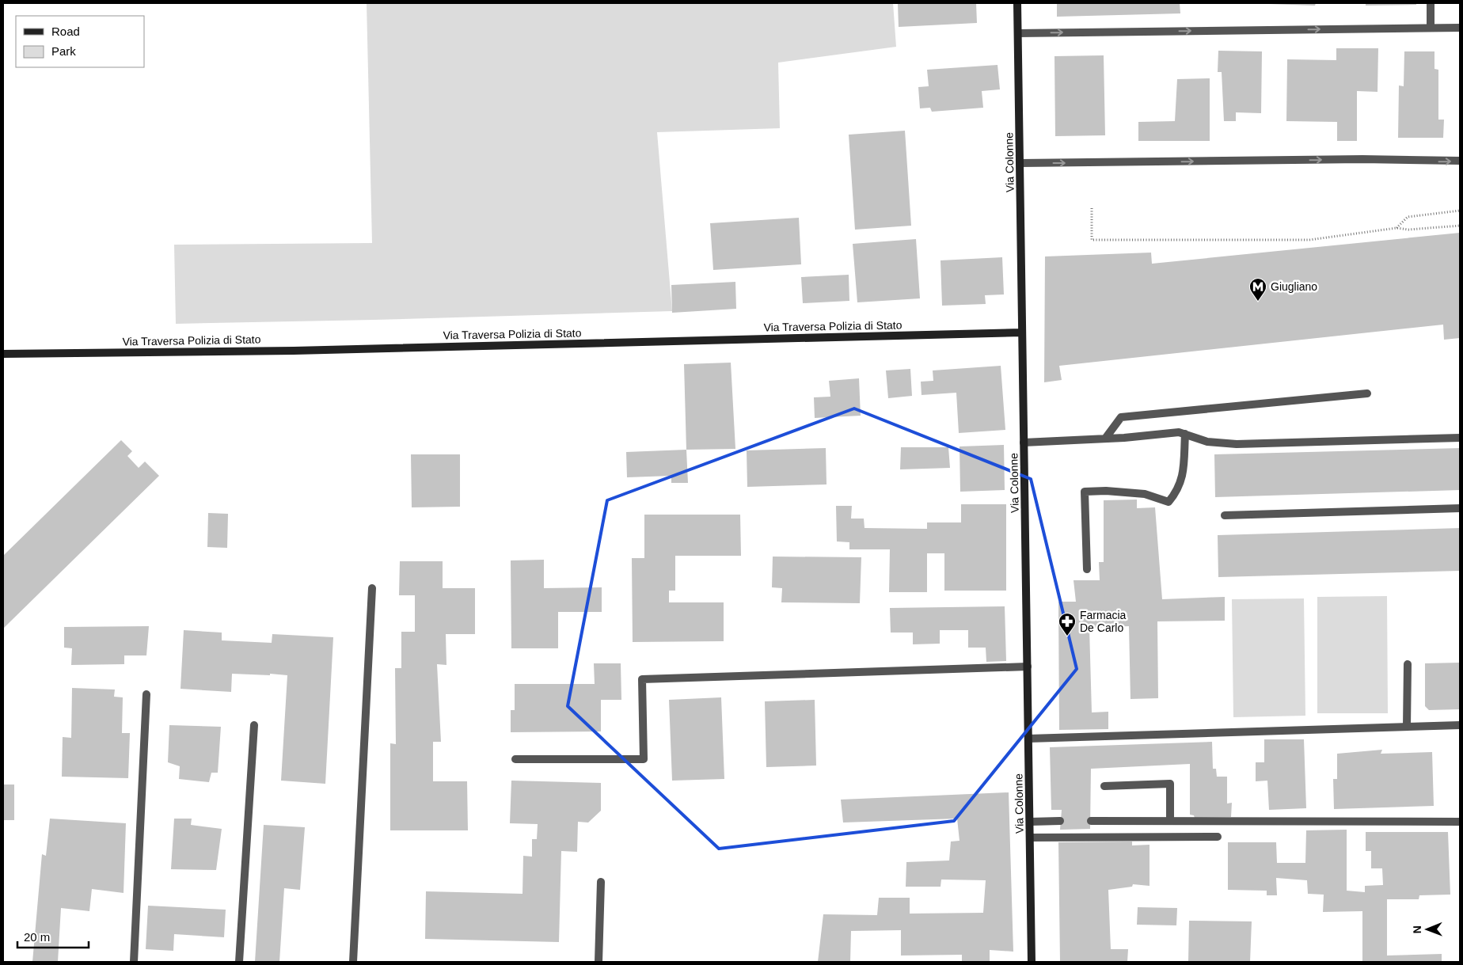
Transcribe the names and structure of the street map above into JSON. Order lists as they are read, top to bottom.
{
  "streets": {
    "street": ["Via Colonne", "Via Traversa Polizia di Stato"]
  },
  "crossings": [
    ["Via Colonne", "Via Traversa Polizia di Stato"]
  ],
  "places": {
    "metro station": ["Giugliano"],
    "pharmacy": ["Farmacia De Carlo"]
  },
  "legend": ["Road", "Park"],
  "scale_bar": "20 m",
  "north": "left"
}
